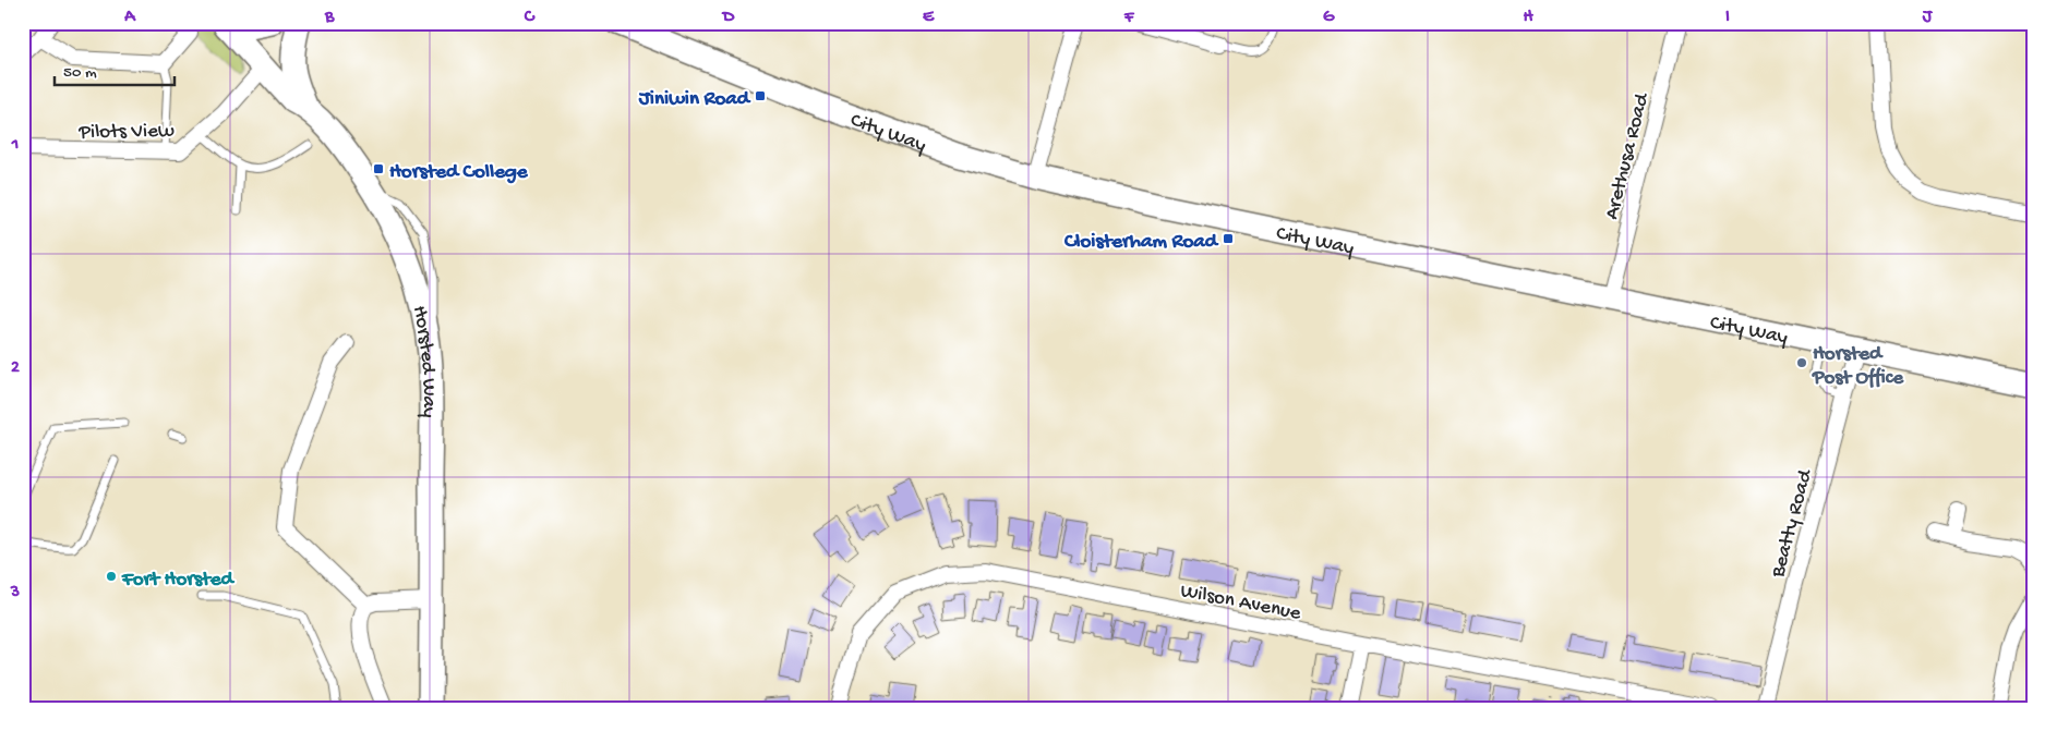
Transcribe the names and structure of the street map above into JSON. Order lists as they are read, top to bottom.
{
  "streets": {
    "main road": ["City Way", "Horsted Way"],
    "street": [
      "Pilots View",
      "Arethusa Road",
      "Beatty Road",
      "Wilson Avenue"
    ]
  },
  "crossings": [
    ["Pilots View", "Horsted Way"],
    ["City Way", "Arethusa Road"],
    ["City Way", "Beatty Road"]
  ],
  "places": {
    "transit": ["Jiniwin Road", "Horsted College", "Cloisterham Road"],
    "other": ["Horsted Post Office", "Fort Horsted"]
  },
  "scale_bar": "50 m",
  "grid": {
    "columns": [
      "A",
      "B",
      "C",
      "D",
      "E",
      "F",
      "G",
      "H",
      "I",
      "J"
    ],
    "rows": ["1", "2", "3"]
  }
}
